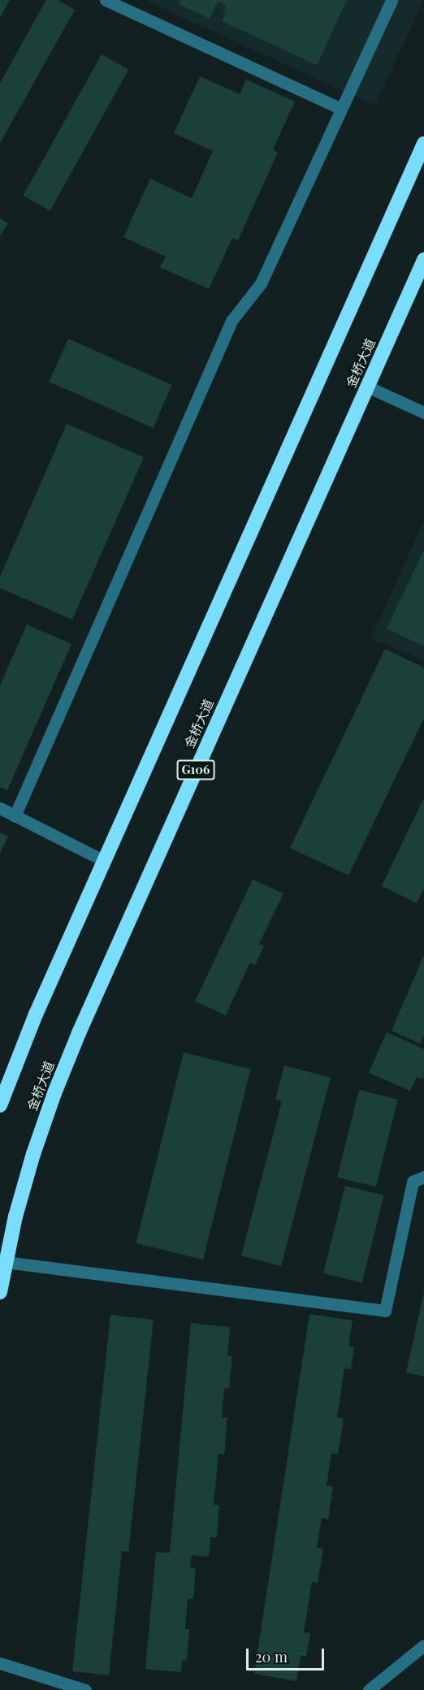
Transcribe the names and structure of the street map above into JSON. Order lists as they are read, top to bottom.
{
  "streets": {
    "highway": ["金桥大道", "G106"]
  },
  "scale_bar": "20 m"
}
